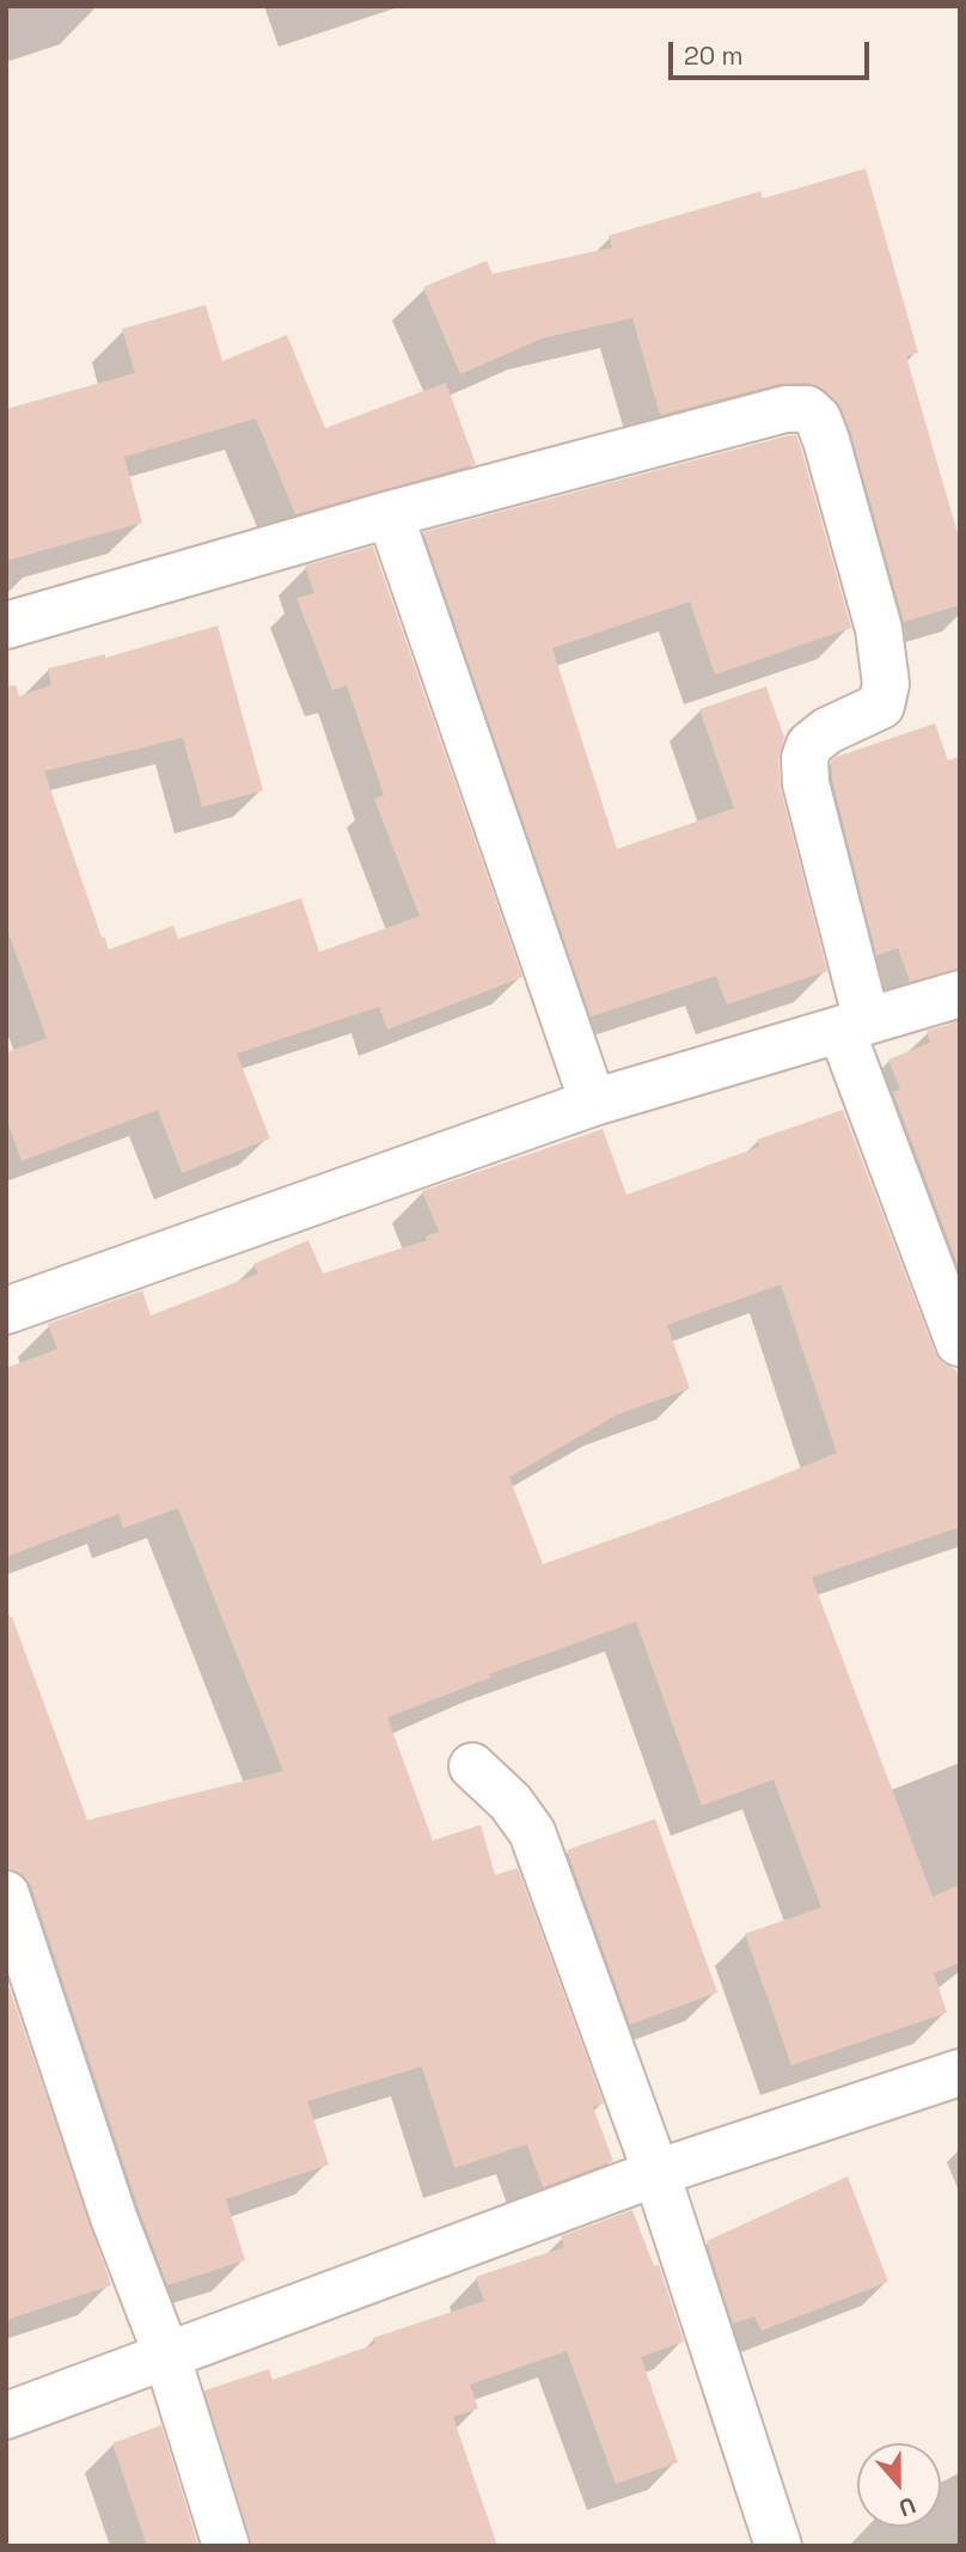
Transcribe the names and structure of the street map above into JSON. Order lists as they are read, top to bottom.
{
  "scale_bar": "20 m",
  "north": "bottom"
}
